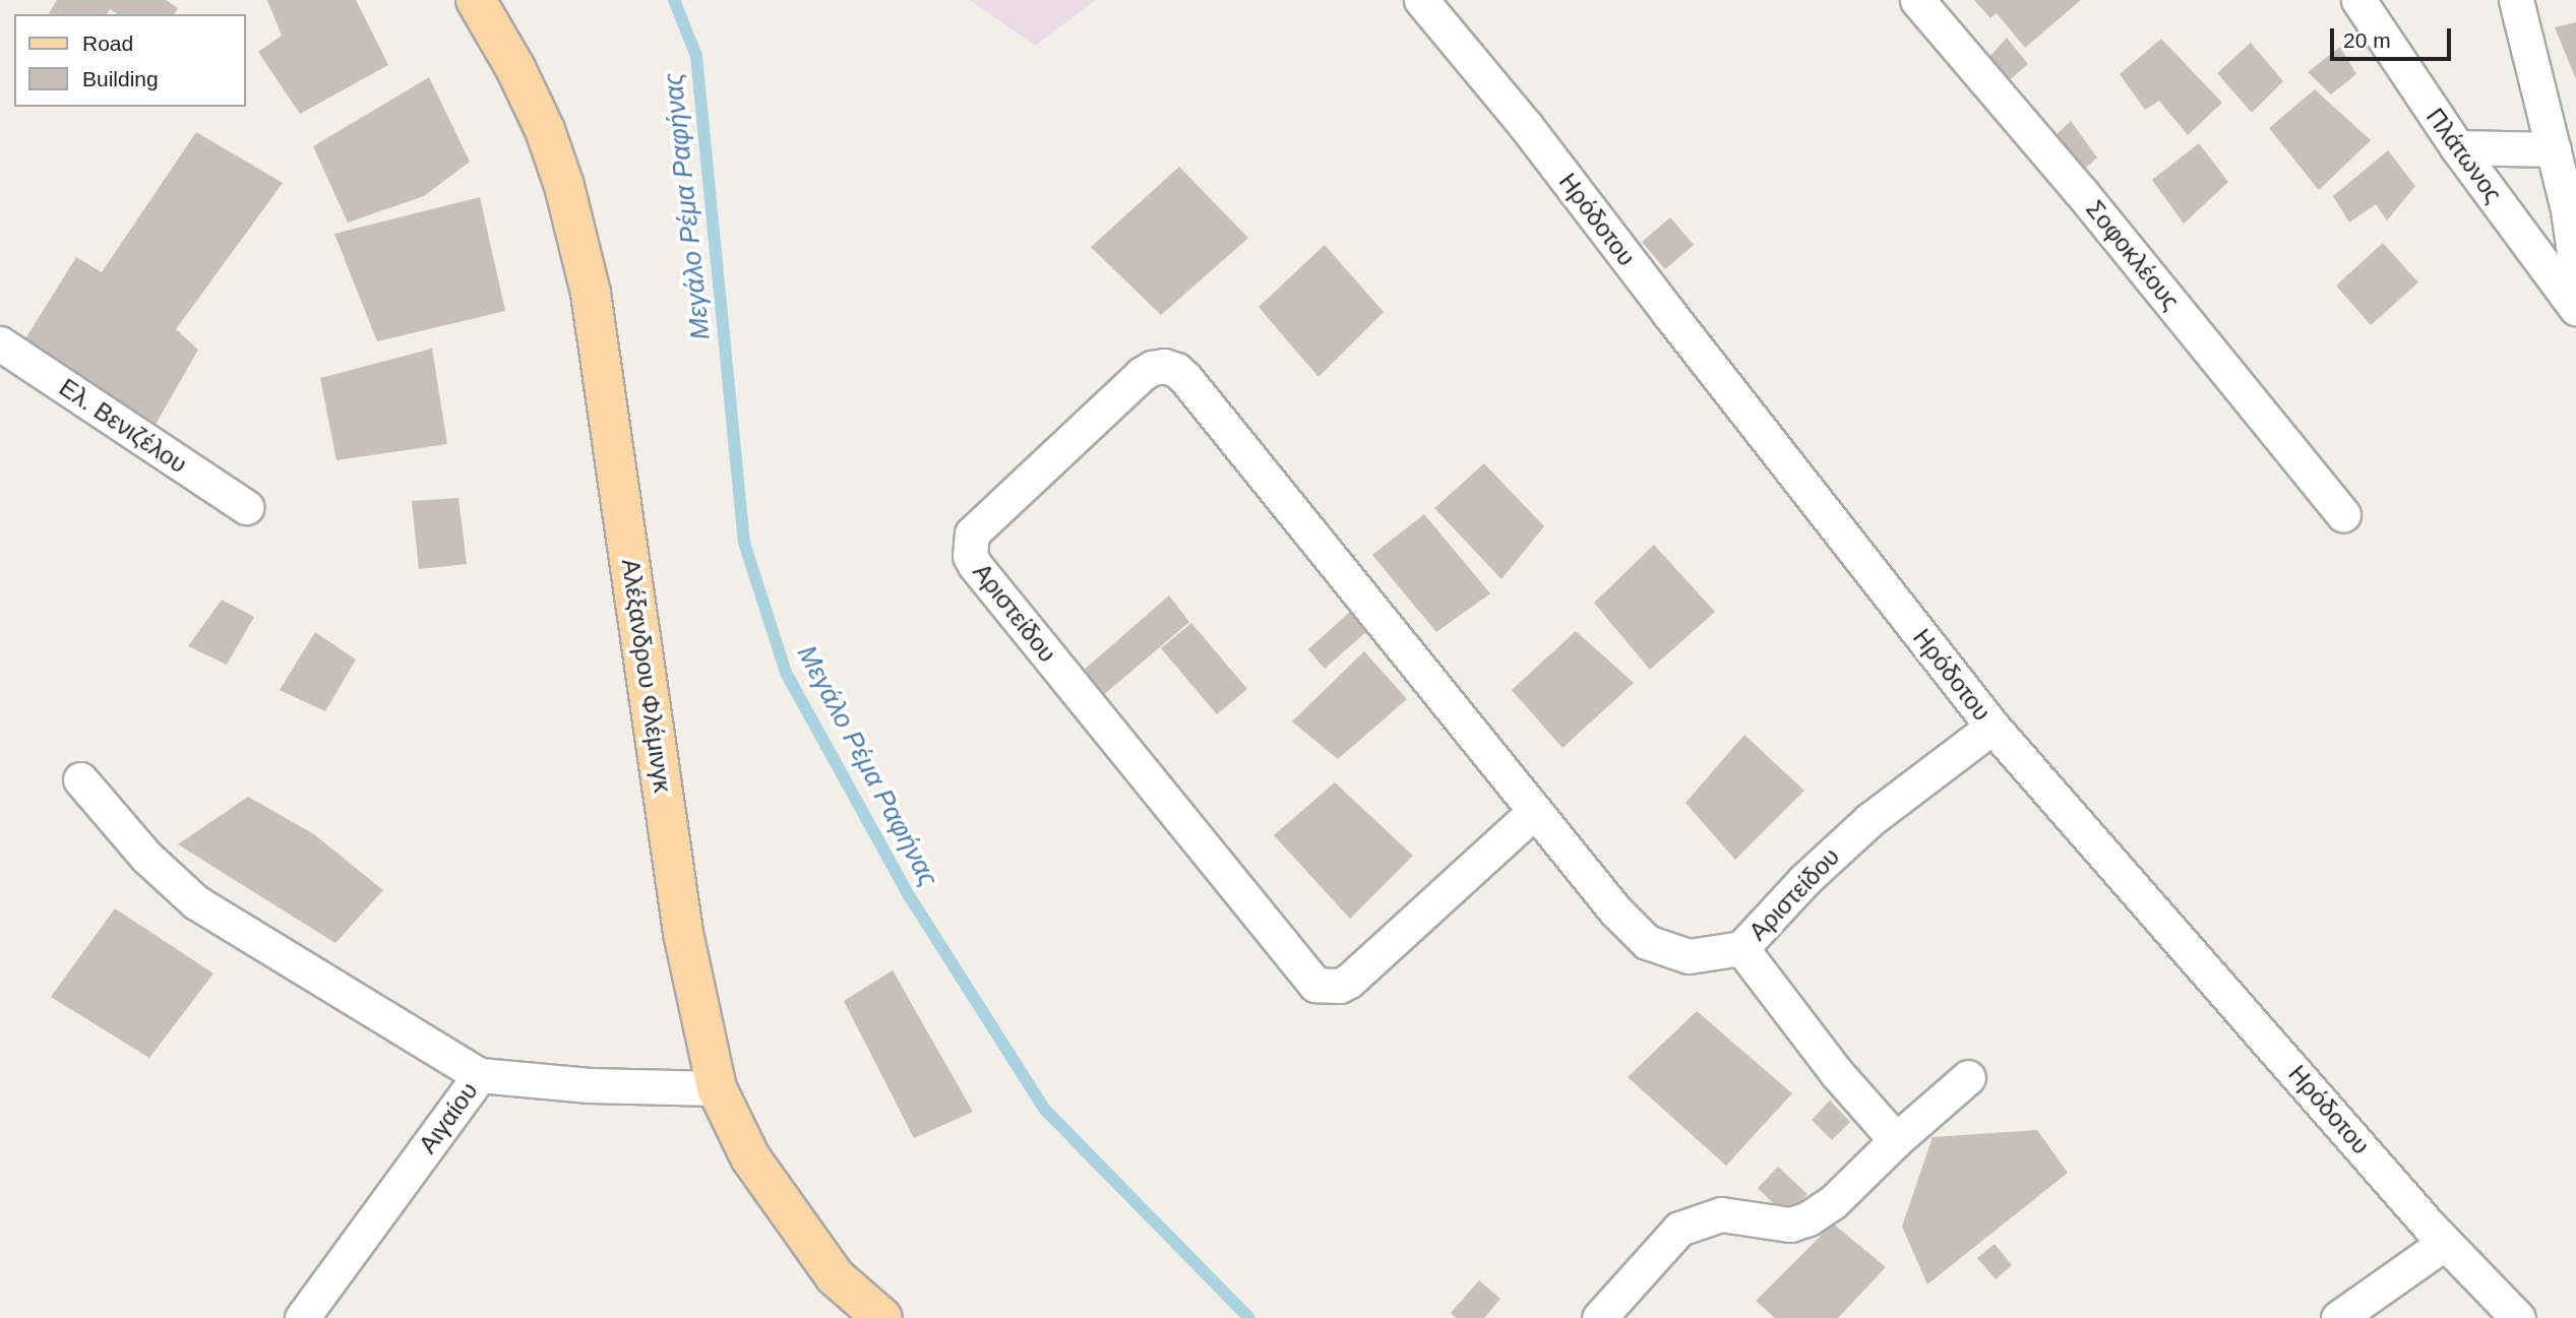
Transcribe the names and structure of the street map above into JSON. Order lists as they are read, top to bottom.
{
  "streets": {
    "main road": ["Αλέξανδρου Φλέμινγκ"],
    "street": [
      "Πλάτωνος",
      "Ηρόδοτου",
      "Σοφοκλέους",
      "Ελ. Βενιζέλου",
      "Αριστείδου",
      "Αιγαίου"
    ]
  },
  "crossings": [
    ["Ηρόδοτου", "Αριστείδου"],
    ["Αλέξανδρου Φλέμινγκ", "Αιγαίου"]
  ],
  "water": ["Μεγάλο Ρέμα Ραφήνας"],
  "legend": ["Road", "Building"],
  "scale_bar": "20 m"
}
